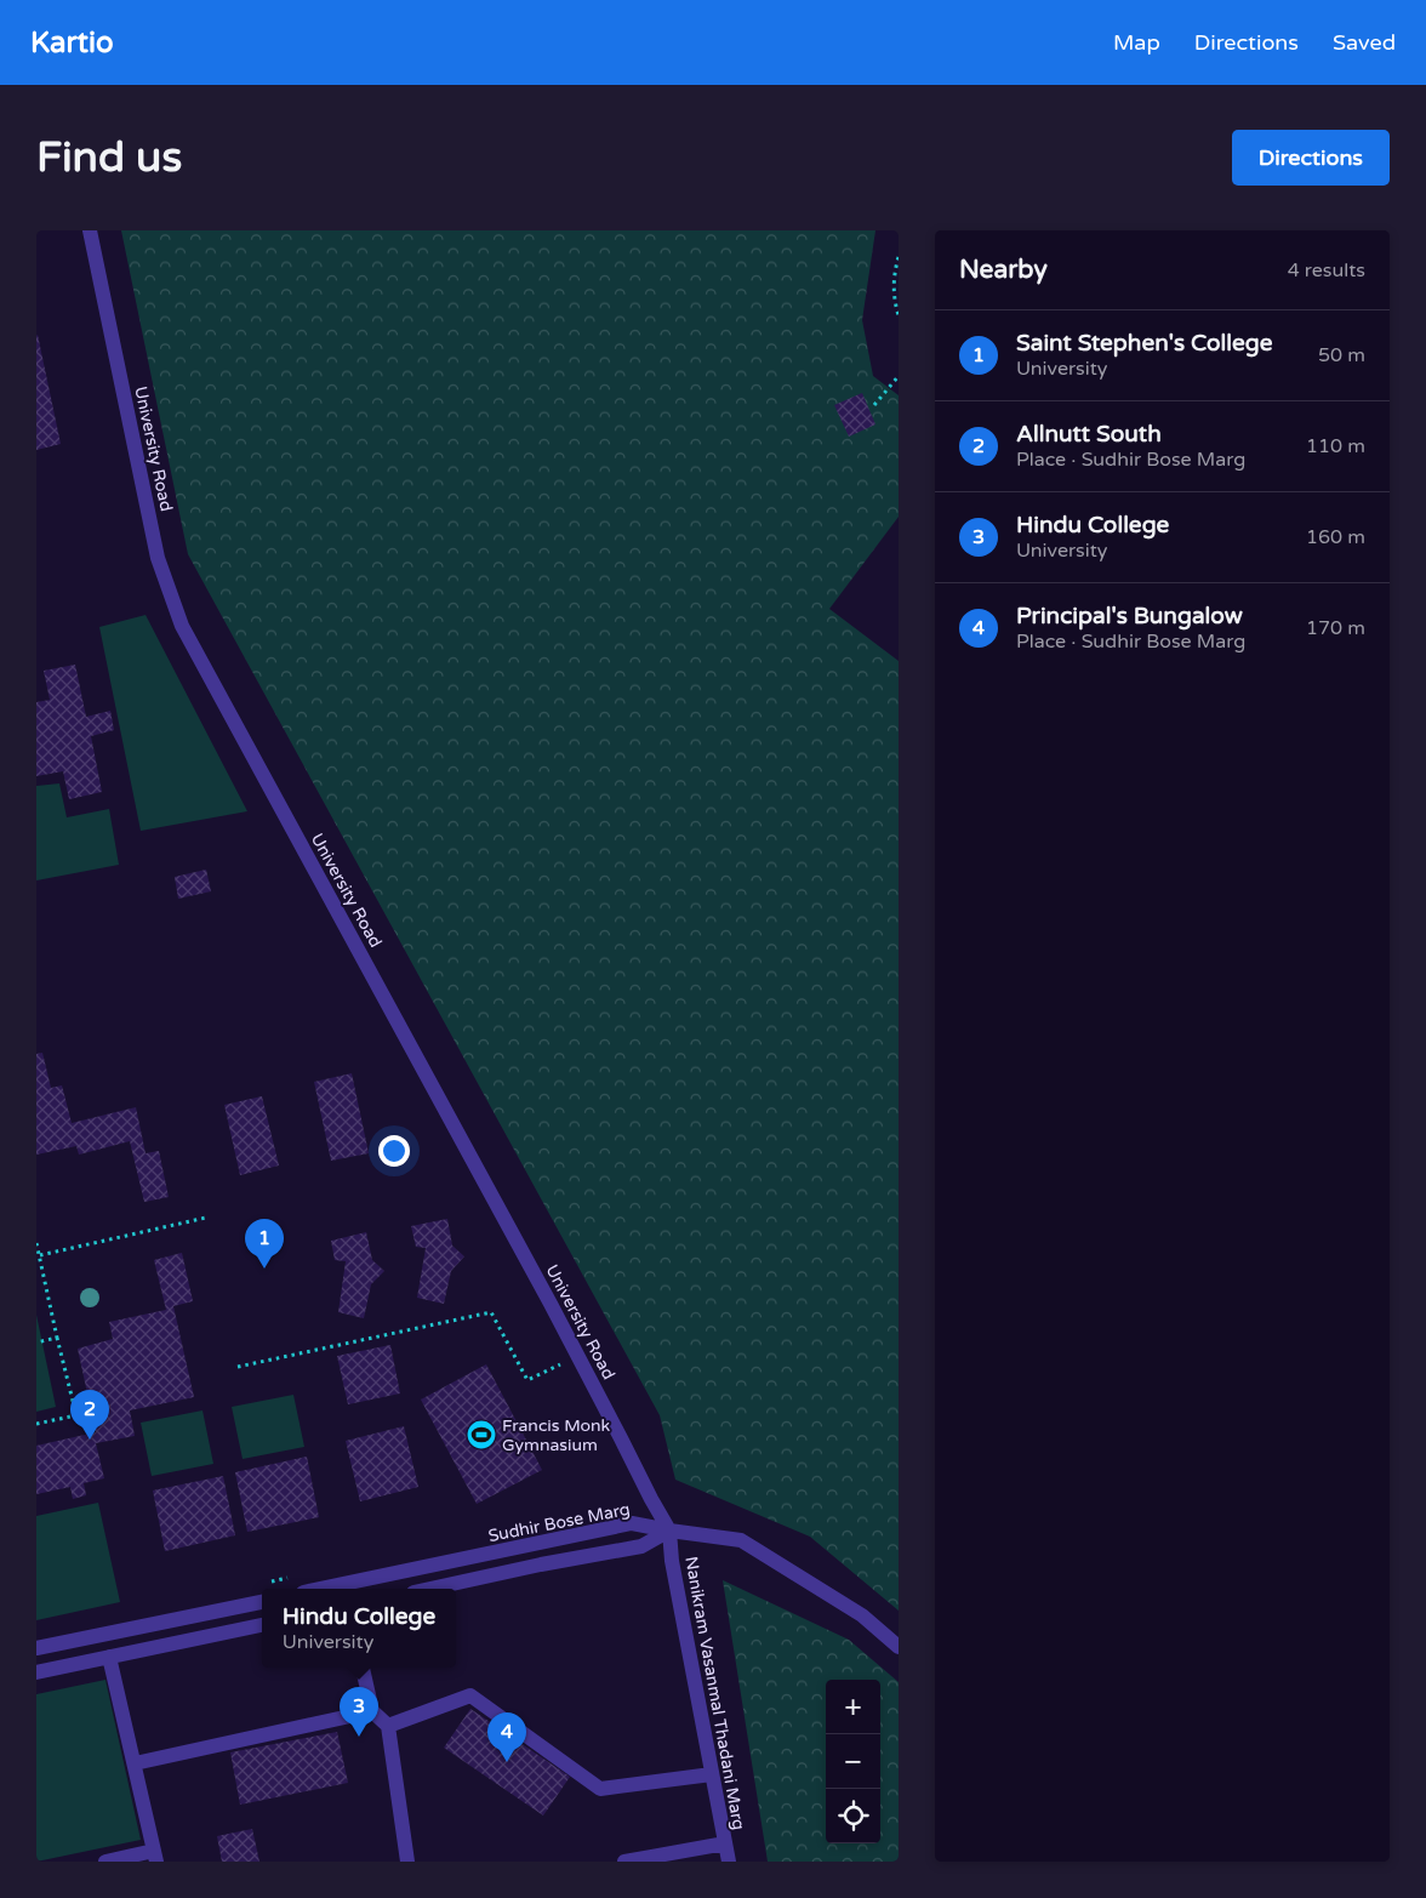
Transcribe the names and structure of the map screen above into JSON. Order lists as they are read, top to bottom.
{
  "streets": {
    "street": ["University Road", "Sudhir Bose Marg", "Nanikram Vasanmal Thadani Marg"]
  },
  "crossings": [
    ["University Road", "Sudhir Bose Marg"],
    ["University Road", "Nanikram Vasanmal Thadani Marg"],
    ["Sudhir Bose Marg", "Nanikram Vasanmal Thadani Marg"]
  ],
  "places": {
    "sports": ["Francis Monk Gymnasium"]
  },
  "page": {
    "header": "Kartio",
    "nav": ["Map", "Directions", "Saved"],
    "buttons": "Directions",
    "title": "Find us",
    "heading": ["Nearby", "4 results"],
    "list": [
      {
        "mark": "1",
        "name": "Saint Stephen's College",
        "note": "University",
        "value": "50 m"
      },
      {
        "mark": "2",
        "name": "Allnutt South",
        "note": "Place · Sudhir Bose Marg",
        "value": "110 m"
      },
      {
        "mark": "3",
        "name": "Hindu College",
        "note": "University",
        "value": "160 m"
      },
      {
        "mark": "4",
        "name": "Principal's Bungalow",
        "note": "Place · Sudhir Bose Marg",
        "value": "170 m"
      }
    ],
    "pins": [
      "1",
      "2",
      "3",
      "4"
    ],
    "popup": ["Hindu College", "University"],
    "map_buttons": ["+", "−"]
  }
}
